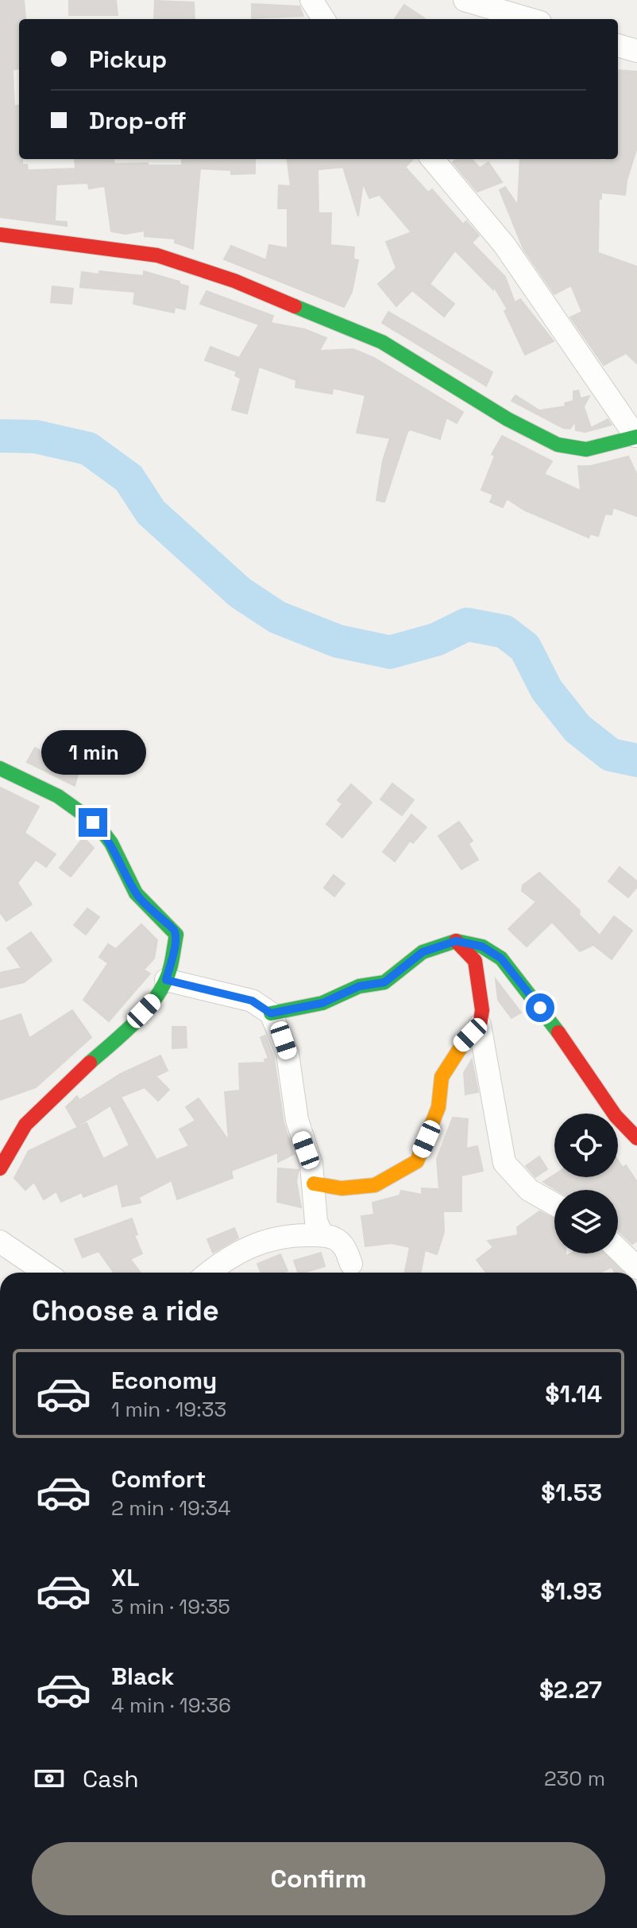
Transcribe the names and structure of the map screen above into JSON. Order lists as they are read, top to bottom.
{
  "page": {
    "banner": ["Pickup", "Drop-off"],
    "bubble": "1 min",
    "heading": "Choose a ride",
    "list": [
      {
        "name": "Economy",
        "note": "1 min · 19:33",
        "value": "$1.14"
      },
      {
        "name": "Comfort",
        "note": "2 min · 19:34",
        "value": "$1.53"
      },
      {
        "name": "XL",
        "note": "3 min · 19:35",
        "value": "$1.93"
      },
      {
        "name": "Black",
        "note": "4 min · 19:36",
        "value": "$2.27"
      }
    ],
    "pay": ["Cash", "230 m"],
    "buttons": "Confirm"
  }
}
